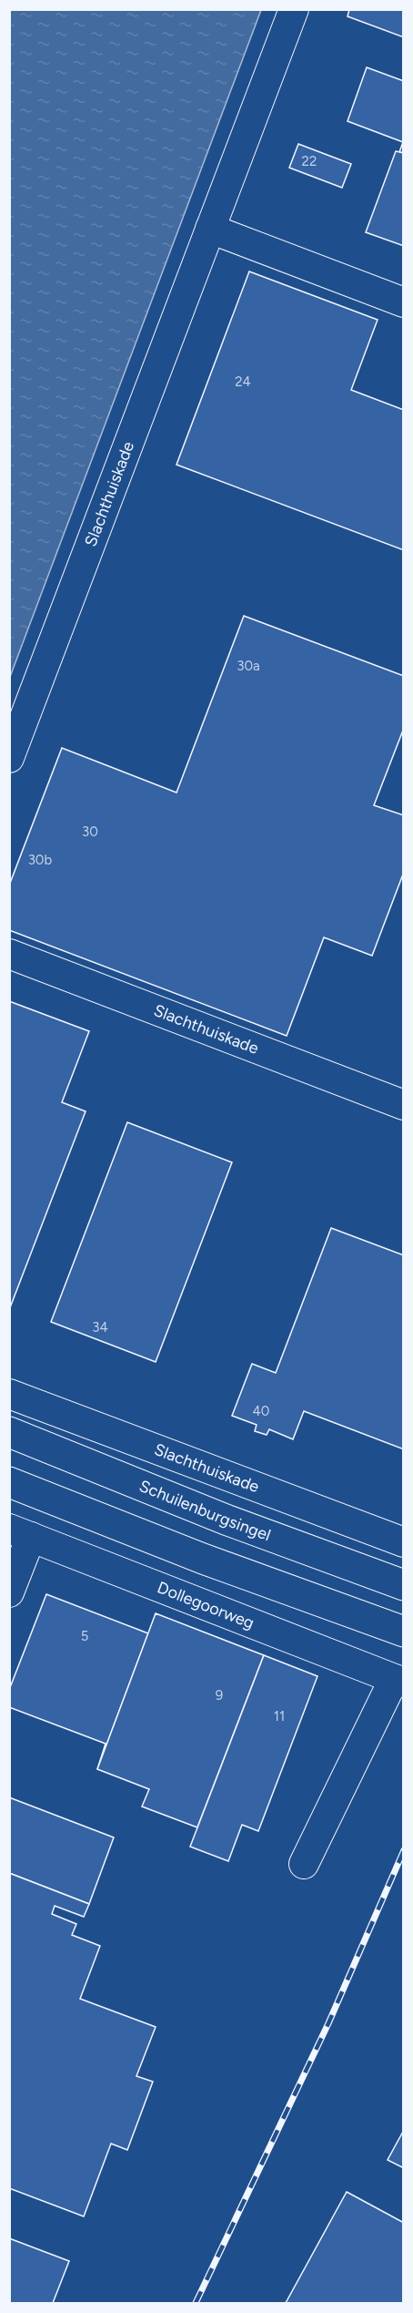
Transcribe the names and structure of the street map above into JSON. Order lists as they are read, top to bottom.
{
  "streets": {
    "main road": ["Schuilenburgsingel"],
    "street": ["Slachthuiskade", "Dollegoorweg"]
  },
  "house_numbers": [
    "22",
    "24",
    "30a",
    "30",
    "30b",
    "34",
    "40",
    "5",
    "9",
    "11"
  ]
}
